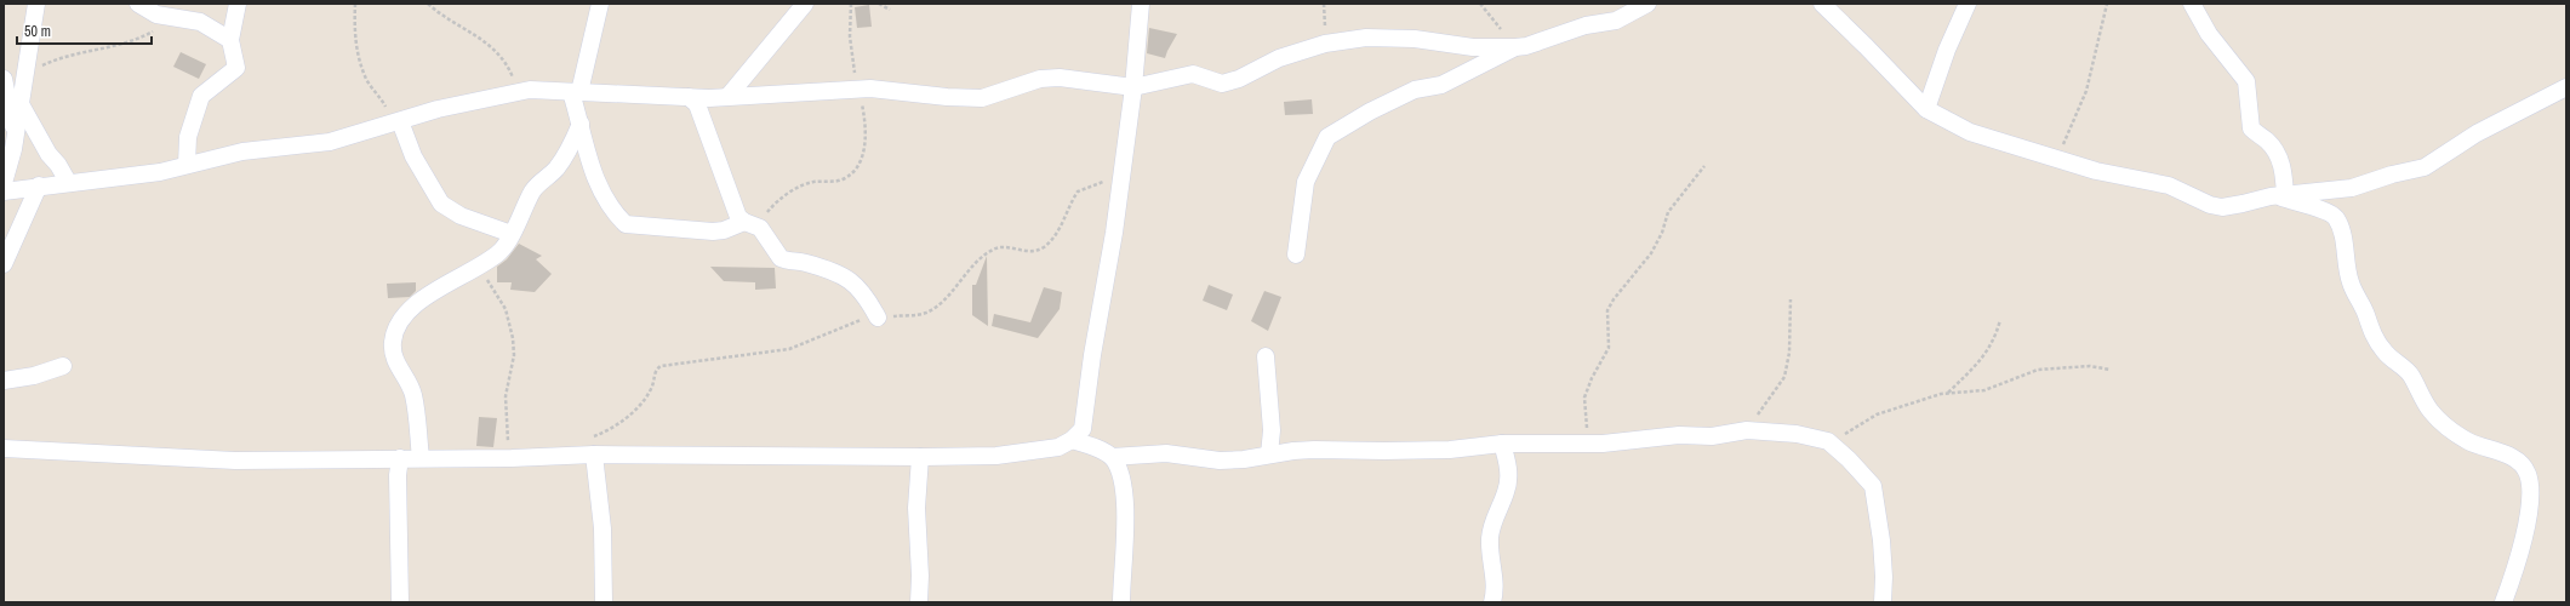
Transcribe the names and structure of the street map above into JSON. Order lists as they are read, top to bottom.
{
  "scale_bar": "50 m"
}
